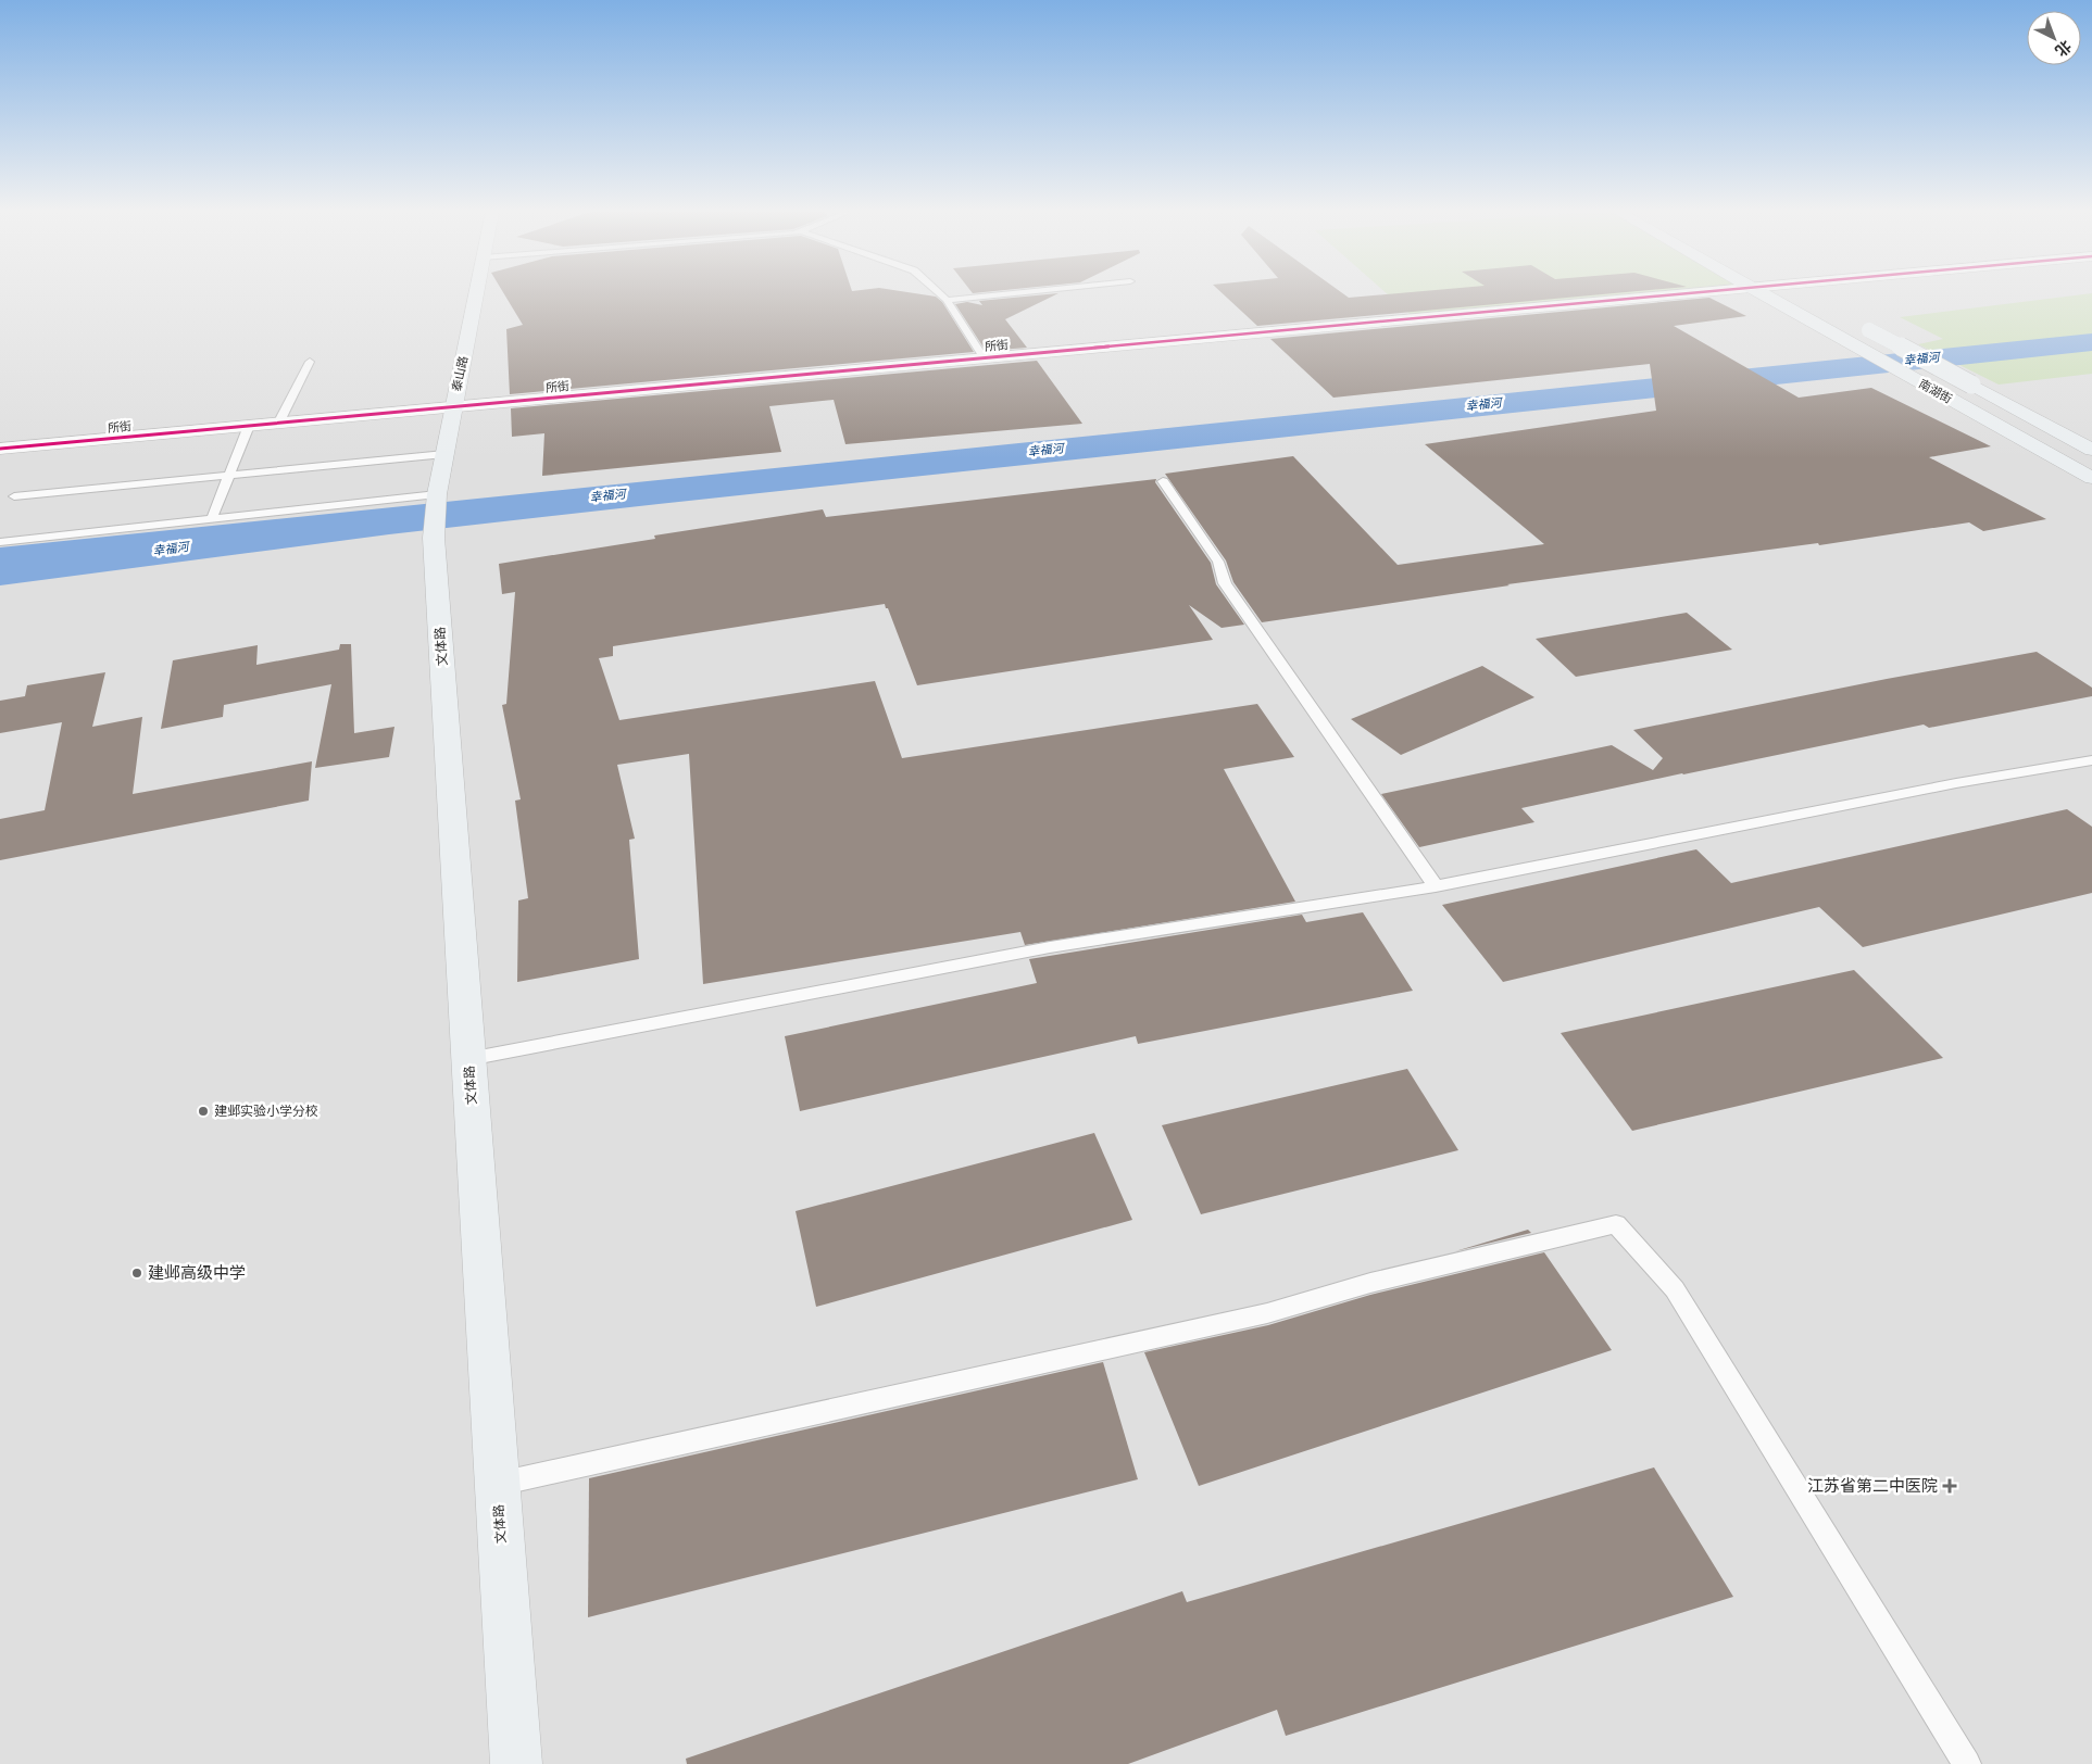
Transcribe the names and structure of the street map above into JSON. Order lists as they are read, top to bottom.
{
  "streets": {
    "main road": ["泰山路", "南湖街", "文体路"],
    "street": ["所街"]
  },
  "crossings": [
    ["所街", "泰山路"],
    ["所街", "文体路"],
    ["泰山路", "文体路"]
  ],
  "water": ["幸福河"],
  "places": {
    "other": ["建邺实验小学分校", "建邺高级中学"],
    "health": ["江苏省第二中医院"]
  },
  "north": "bottom right"
}
